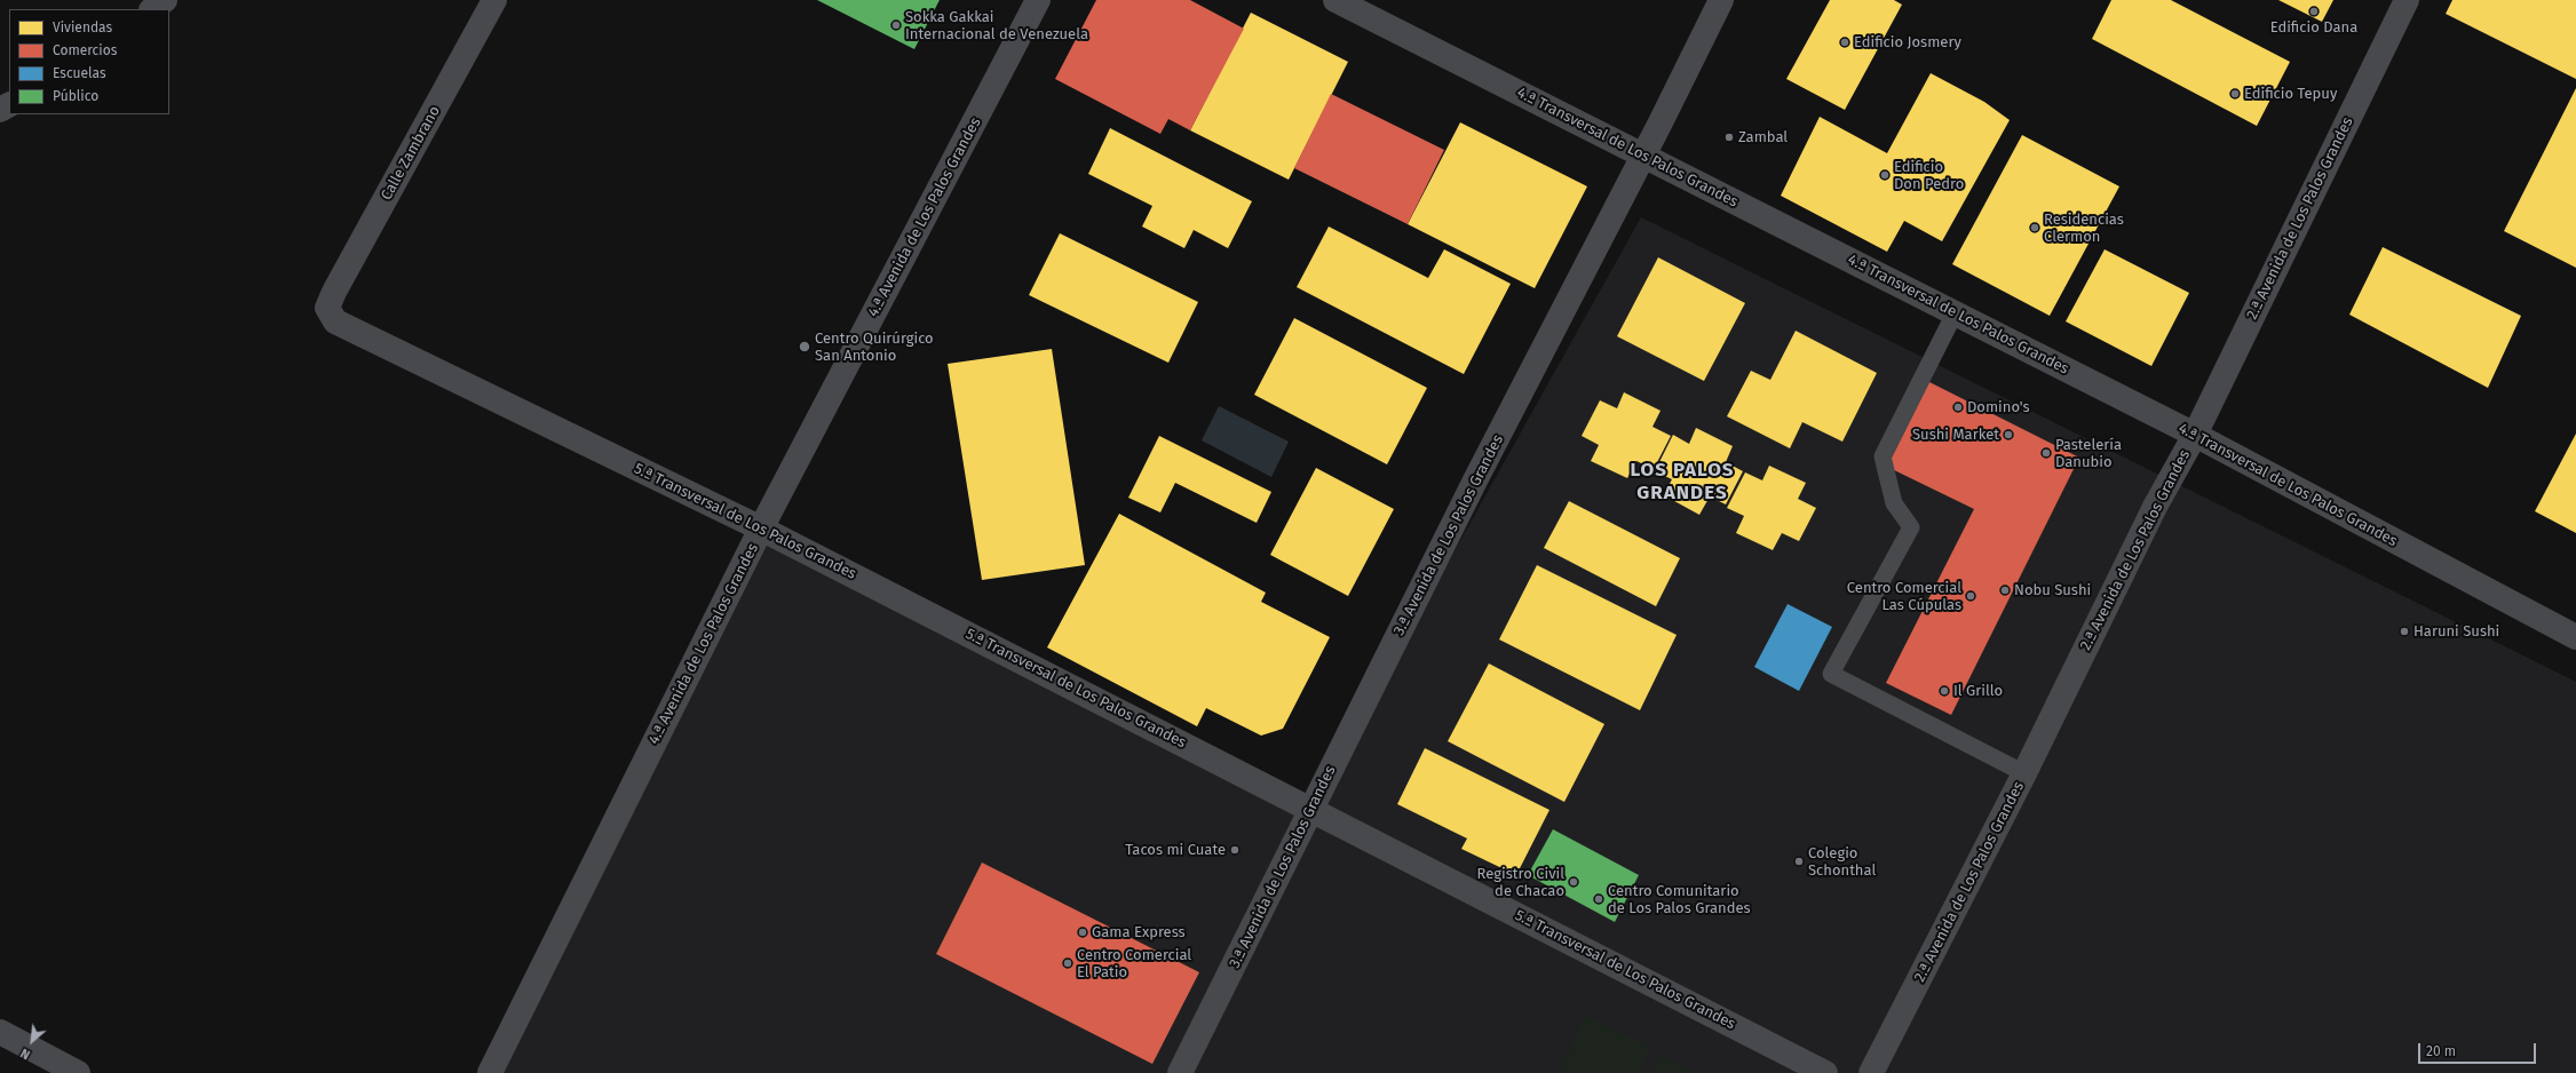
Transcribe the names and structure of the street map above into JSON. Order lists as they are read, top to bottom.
{
  "streets": {
    "street": [
      "4.ª Transversal de Los Palos Grandes",
      "Calle Zambrano",
      "4.ª Avenida de Los Palos Grandes",
      "2.ª Avenida de Los Palos Grandes",
      "5.ª Transversal de Los Palos Grandes",
      "3.ª Avenida de Los Palos Grandes"
    ]
  },
  "crossings": [
    ["4.ª Transversal de Los Palos Grandes", "2.ª Avenida de Los Palos Grandes"],
    ["4.ª Transversal de Los Palos Grandes", "3.ª Avenida de Los Palos Grandes"],
    ["Calle Zambrano", "5.ª Transversal de Los Palos Grandes"],
    ["4.ª Avenida de Los Palos Grandes", "5.ª Transversal de Los Palos Grandes"],
    ["5.ª Transversal de Los Palos Grandes", "3.ª Avenida de Los Palos Grandes"]
  ],
  "districts": ["LOS PALOS GRANDES"],
  "places": [
    "Edificio Dana",
    "Sokka Gakkai Internacional de Venezuela",
    "Edificio Josmery",
    "Edificio Tepuy",
    "Zambal",
    "Edificio Don Pedro",
    "Residencias Clermon",
    "Centro Quirúrgico San Antonio",
    "Domino's",
    "Sushi Market",
    "Pastelería Danubio",
    "Nobu Sushi",
    "Centro Comercial Las Cúpulas",
    "Haruni Sushi",
    "Il Grillo",
    "Tacos mi Cuate",
    "Colegio Schonthal",
    "Registro Civil de Chacao",
    "Centro Comunitario de Los Palos Grandes",
    "Gama Express",
    "Centro Comercial El Patio"
  ],
  "legend": [
    "Viviendas",
    "Comercios",
    "Escuelas",
    "Público"
  ],
  "scale_bar": "20 m",
  "north": "bottom left"
}
